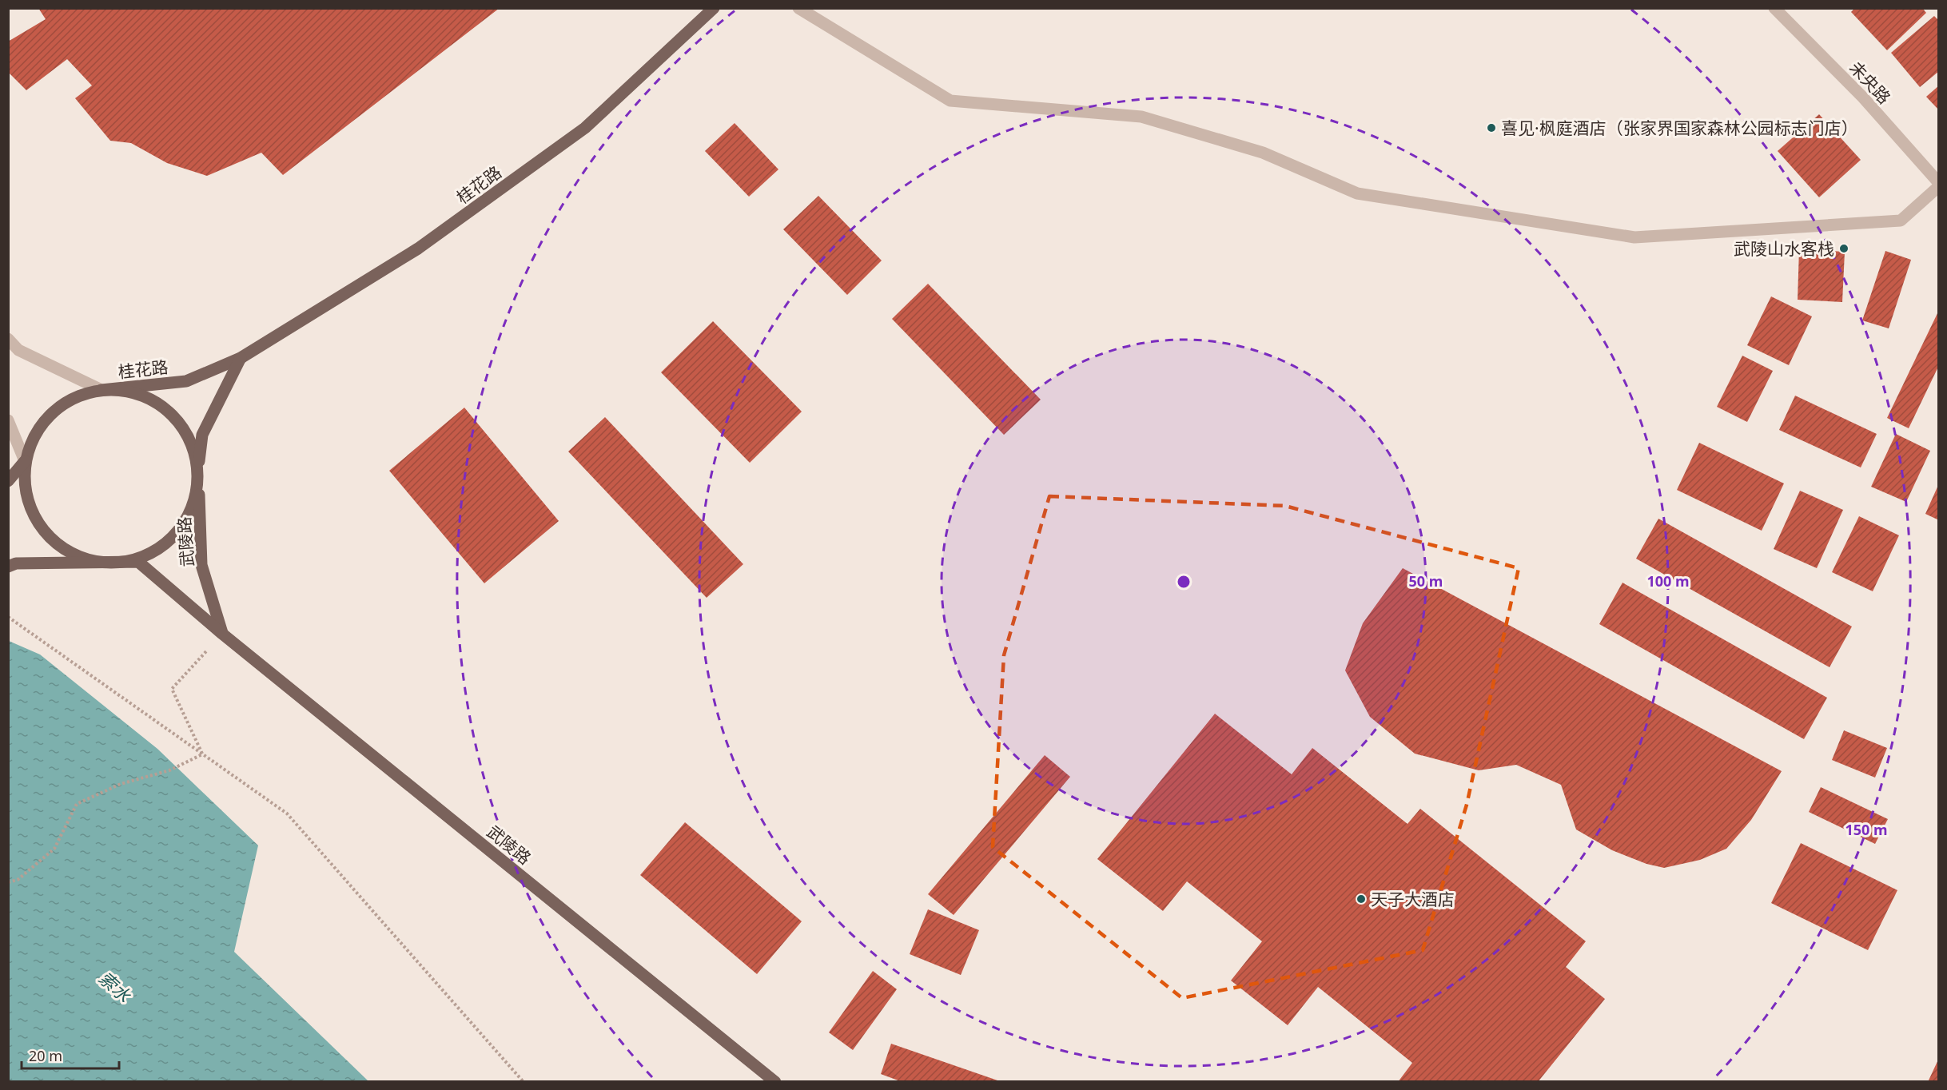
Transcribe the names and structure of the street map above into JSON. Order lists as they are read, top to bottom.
{
  "streets": {
    "main road": ["桂花路", "武陵路"],
    "street": ["未央路"]
  },
  "water": ["索水"],
  "places": ["喜见·枫庭酒店（张家界国家森林公园标志门店）", "武陵山水客栈", "天子大酒店"],
  "scale_bar": "20 m",
  "rings": ["50 m", "100 m", "150 m"]
}
